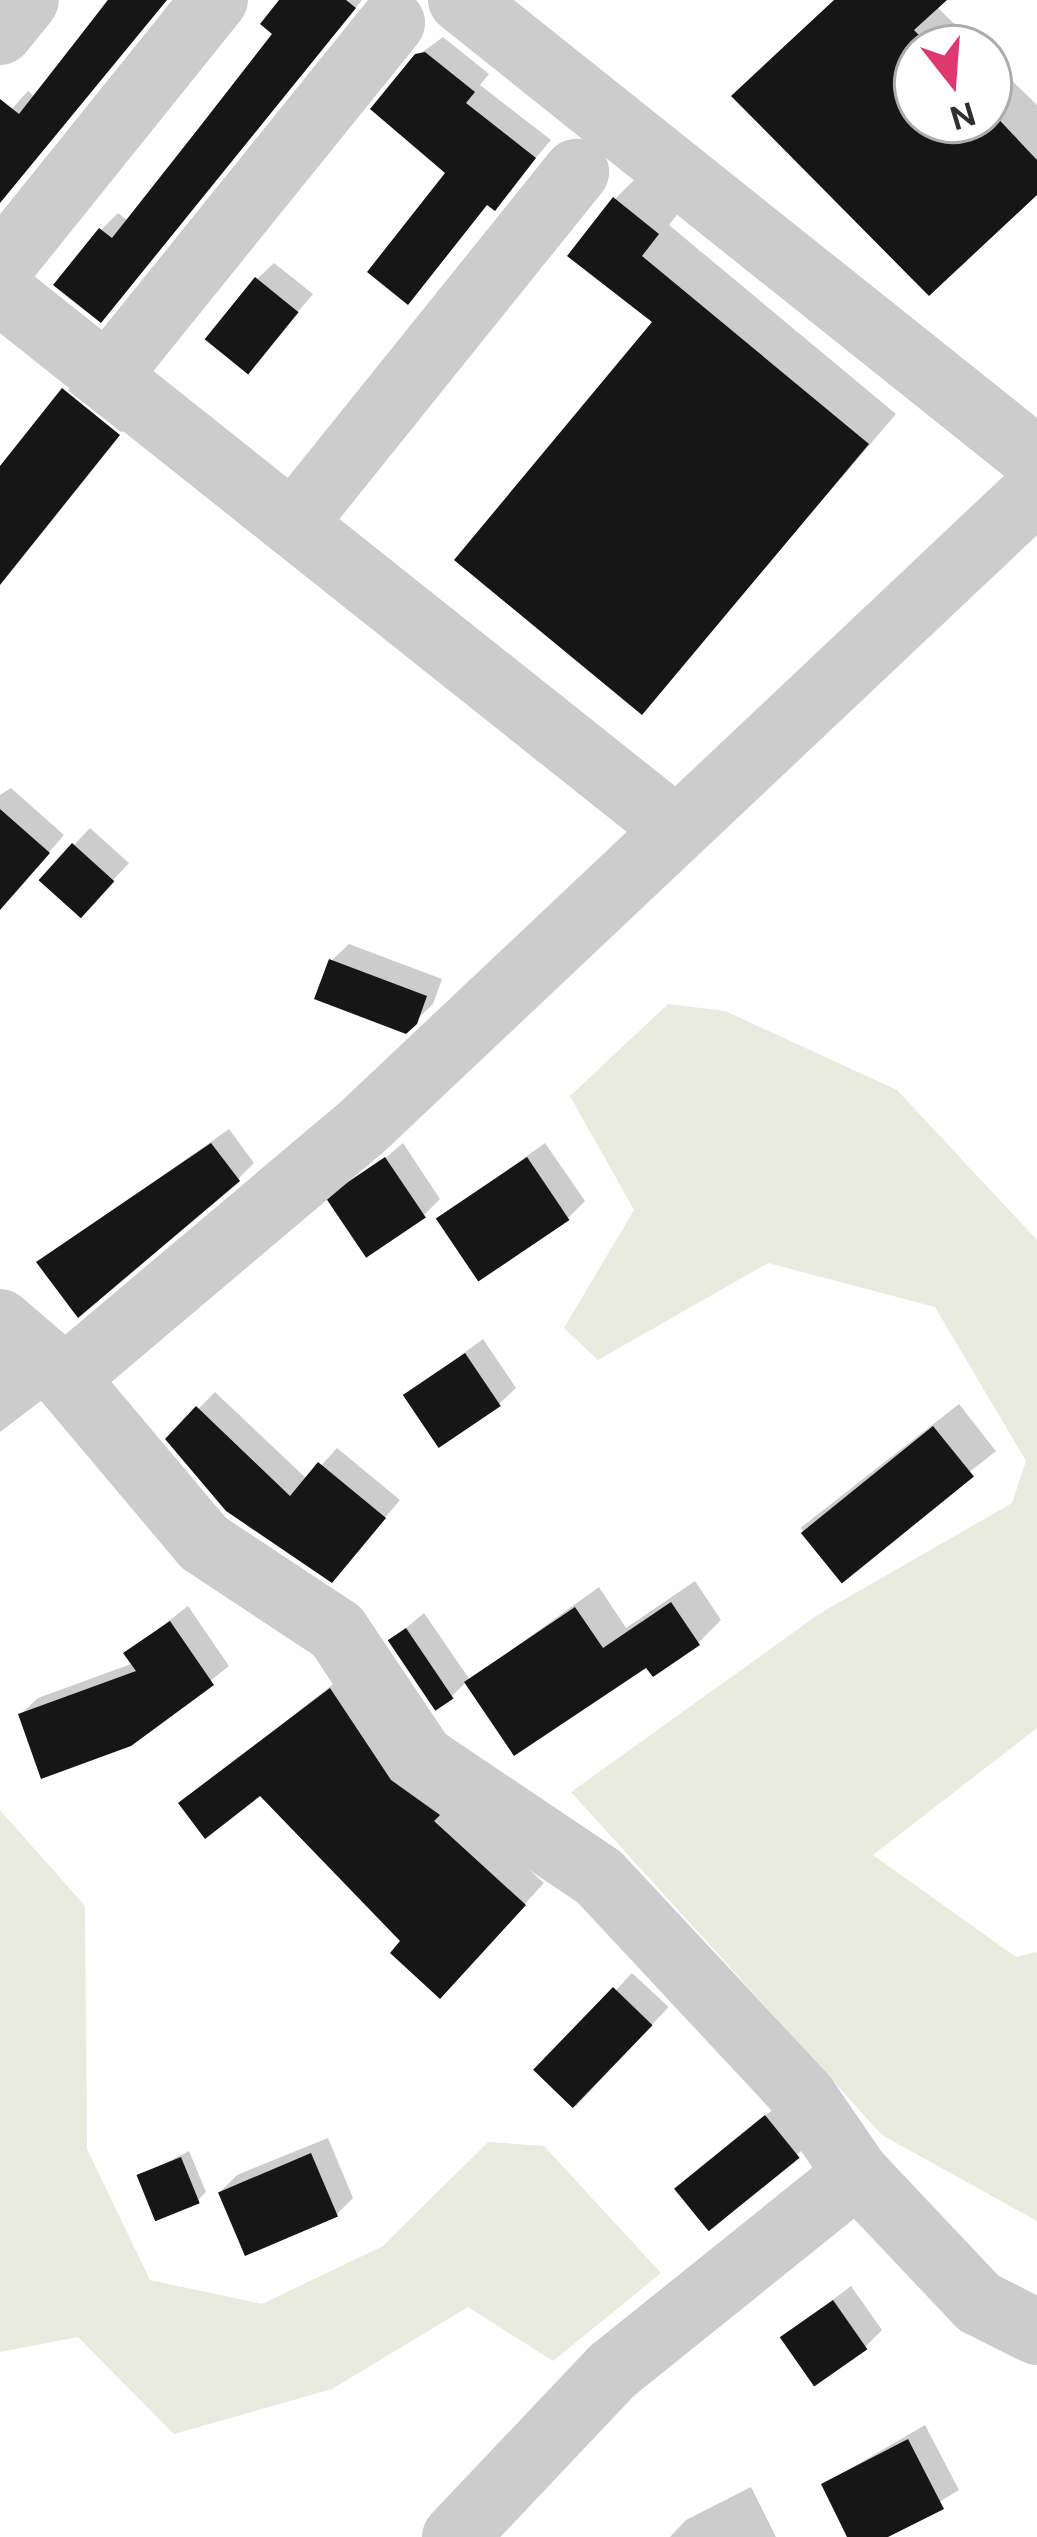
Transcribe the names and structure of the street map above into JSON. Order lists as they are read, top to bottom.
{
  "north": "bottom"
}
